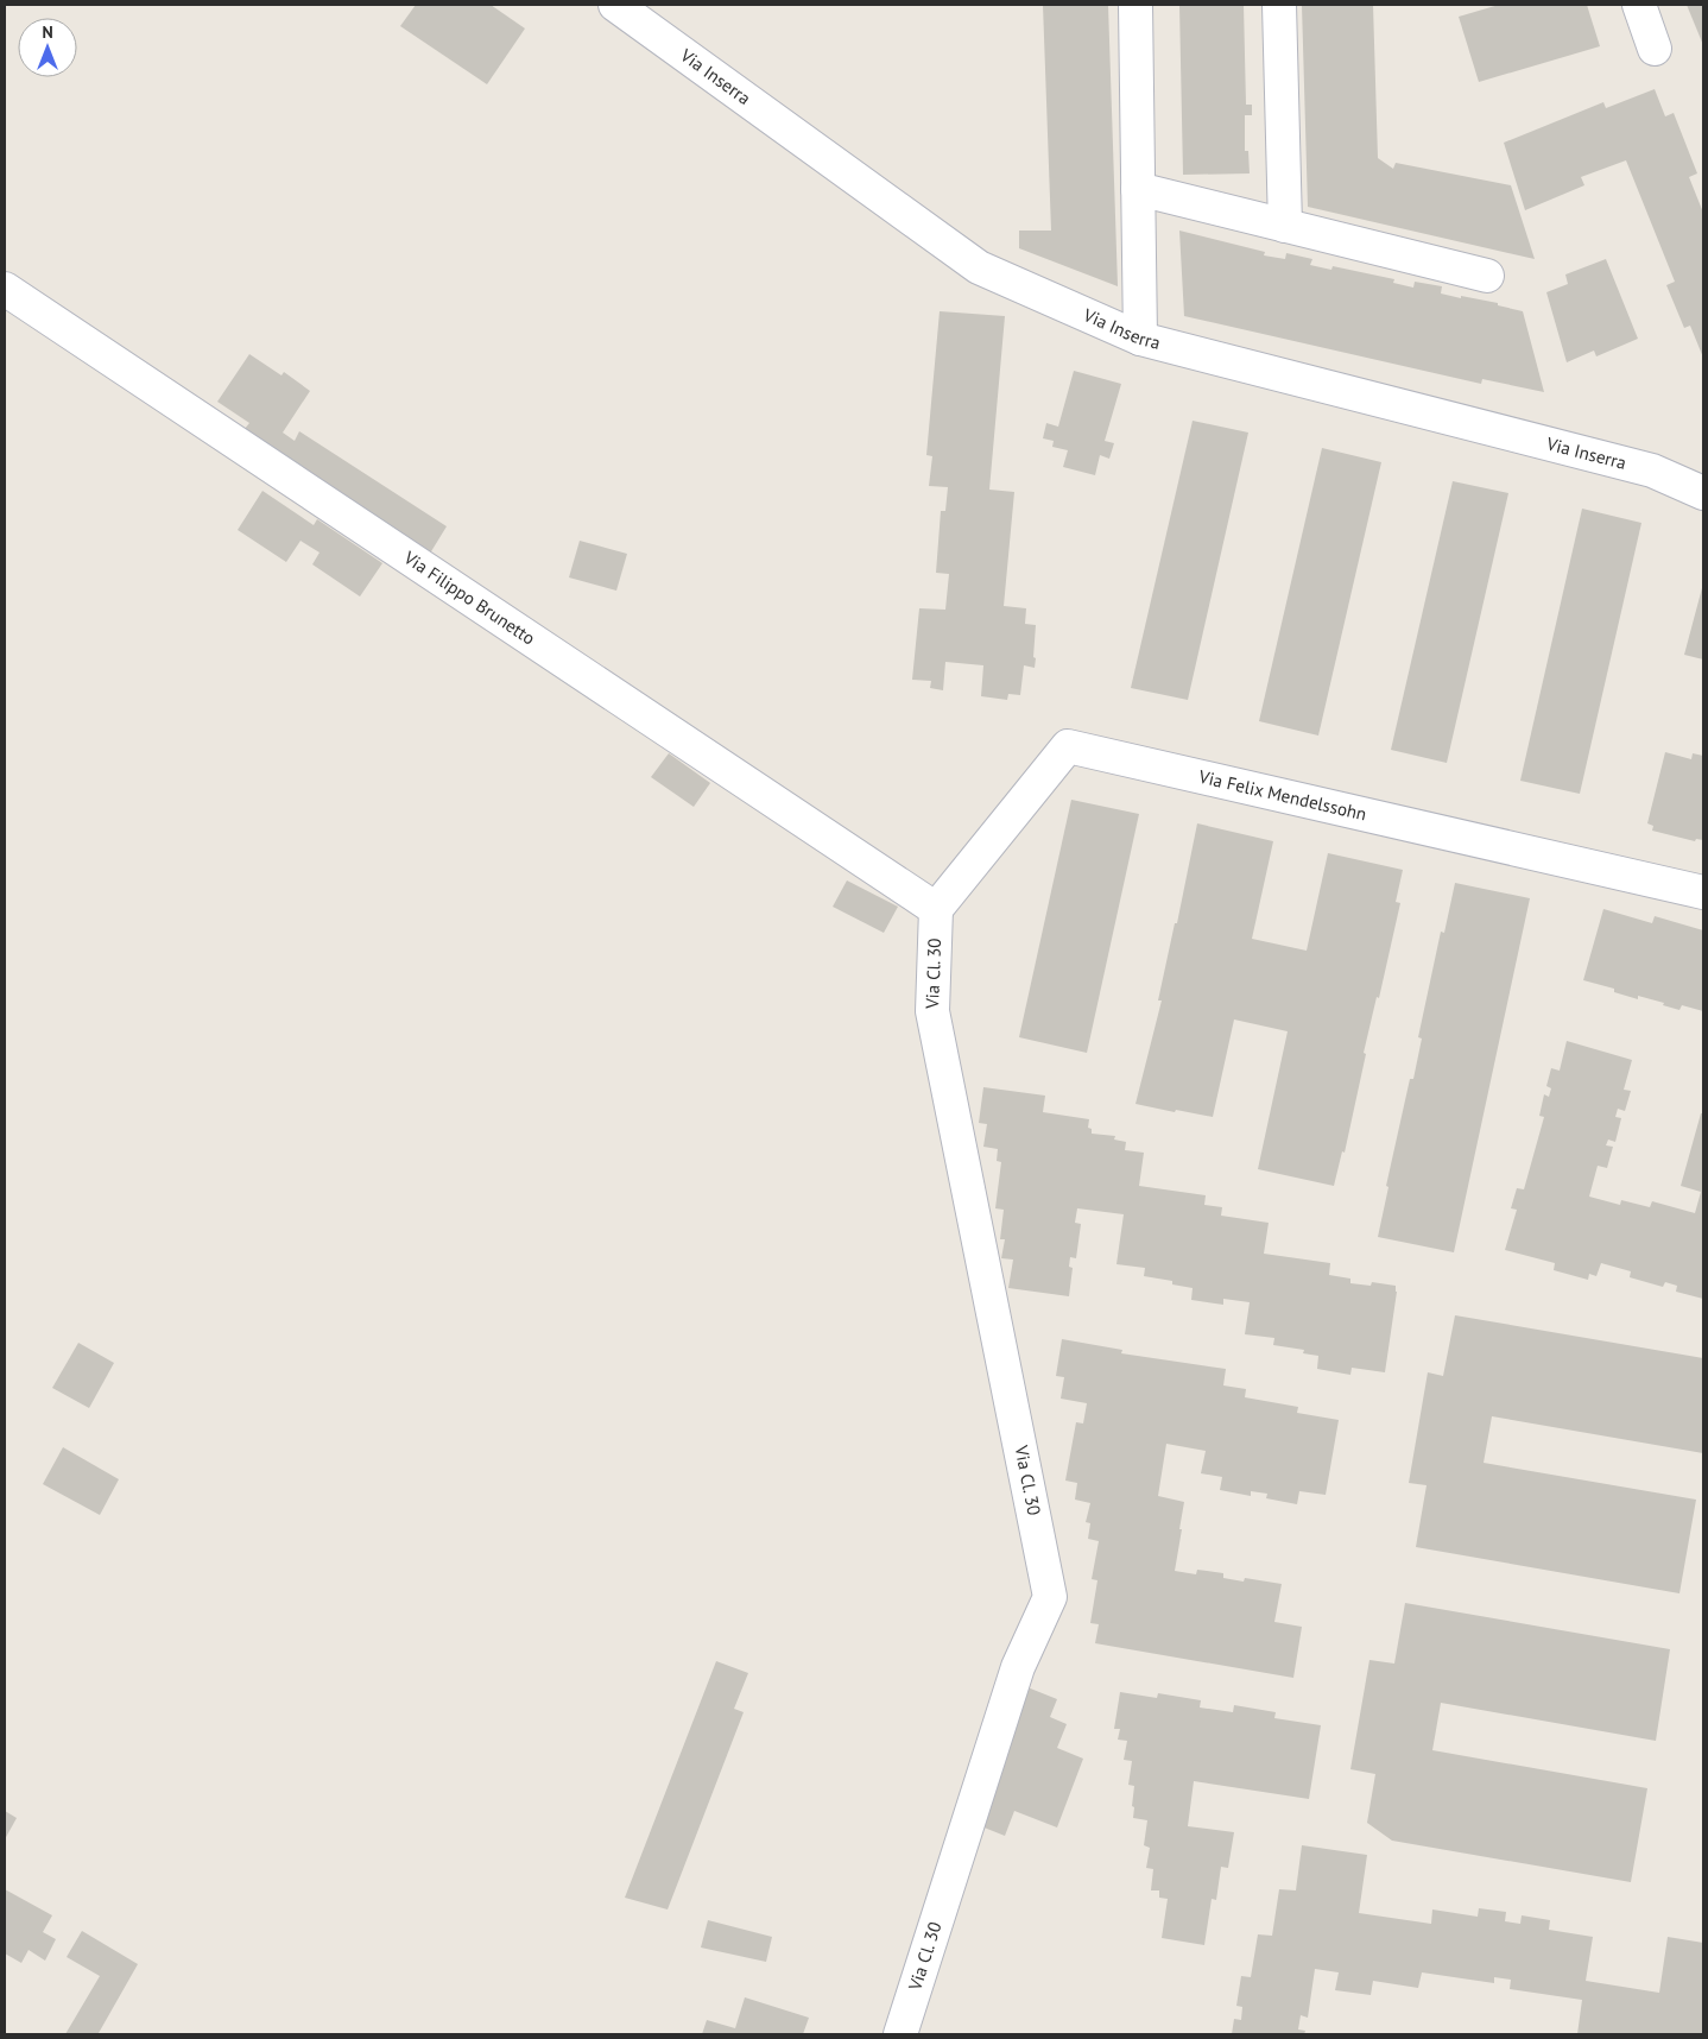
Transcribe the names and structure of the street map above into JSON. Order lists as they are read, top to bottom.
{
  "streets": {
    "street": [
      "Via Inserra",
      "Via Filippo Brunetto",
      "Via Felix Mendelssohn",
      "Via Cl. 30"
    ]
  },
  "crossings": [
    ["Via Filippo Brunetto", "Via Felix Mendelssohn"],
    ["Via Filippo Brunetto", "Via Cl. 30"],
    ["Via Felix Mendelssohn", "Via Cl. 30"]
  ],
  "north": "top"
}
